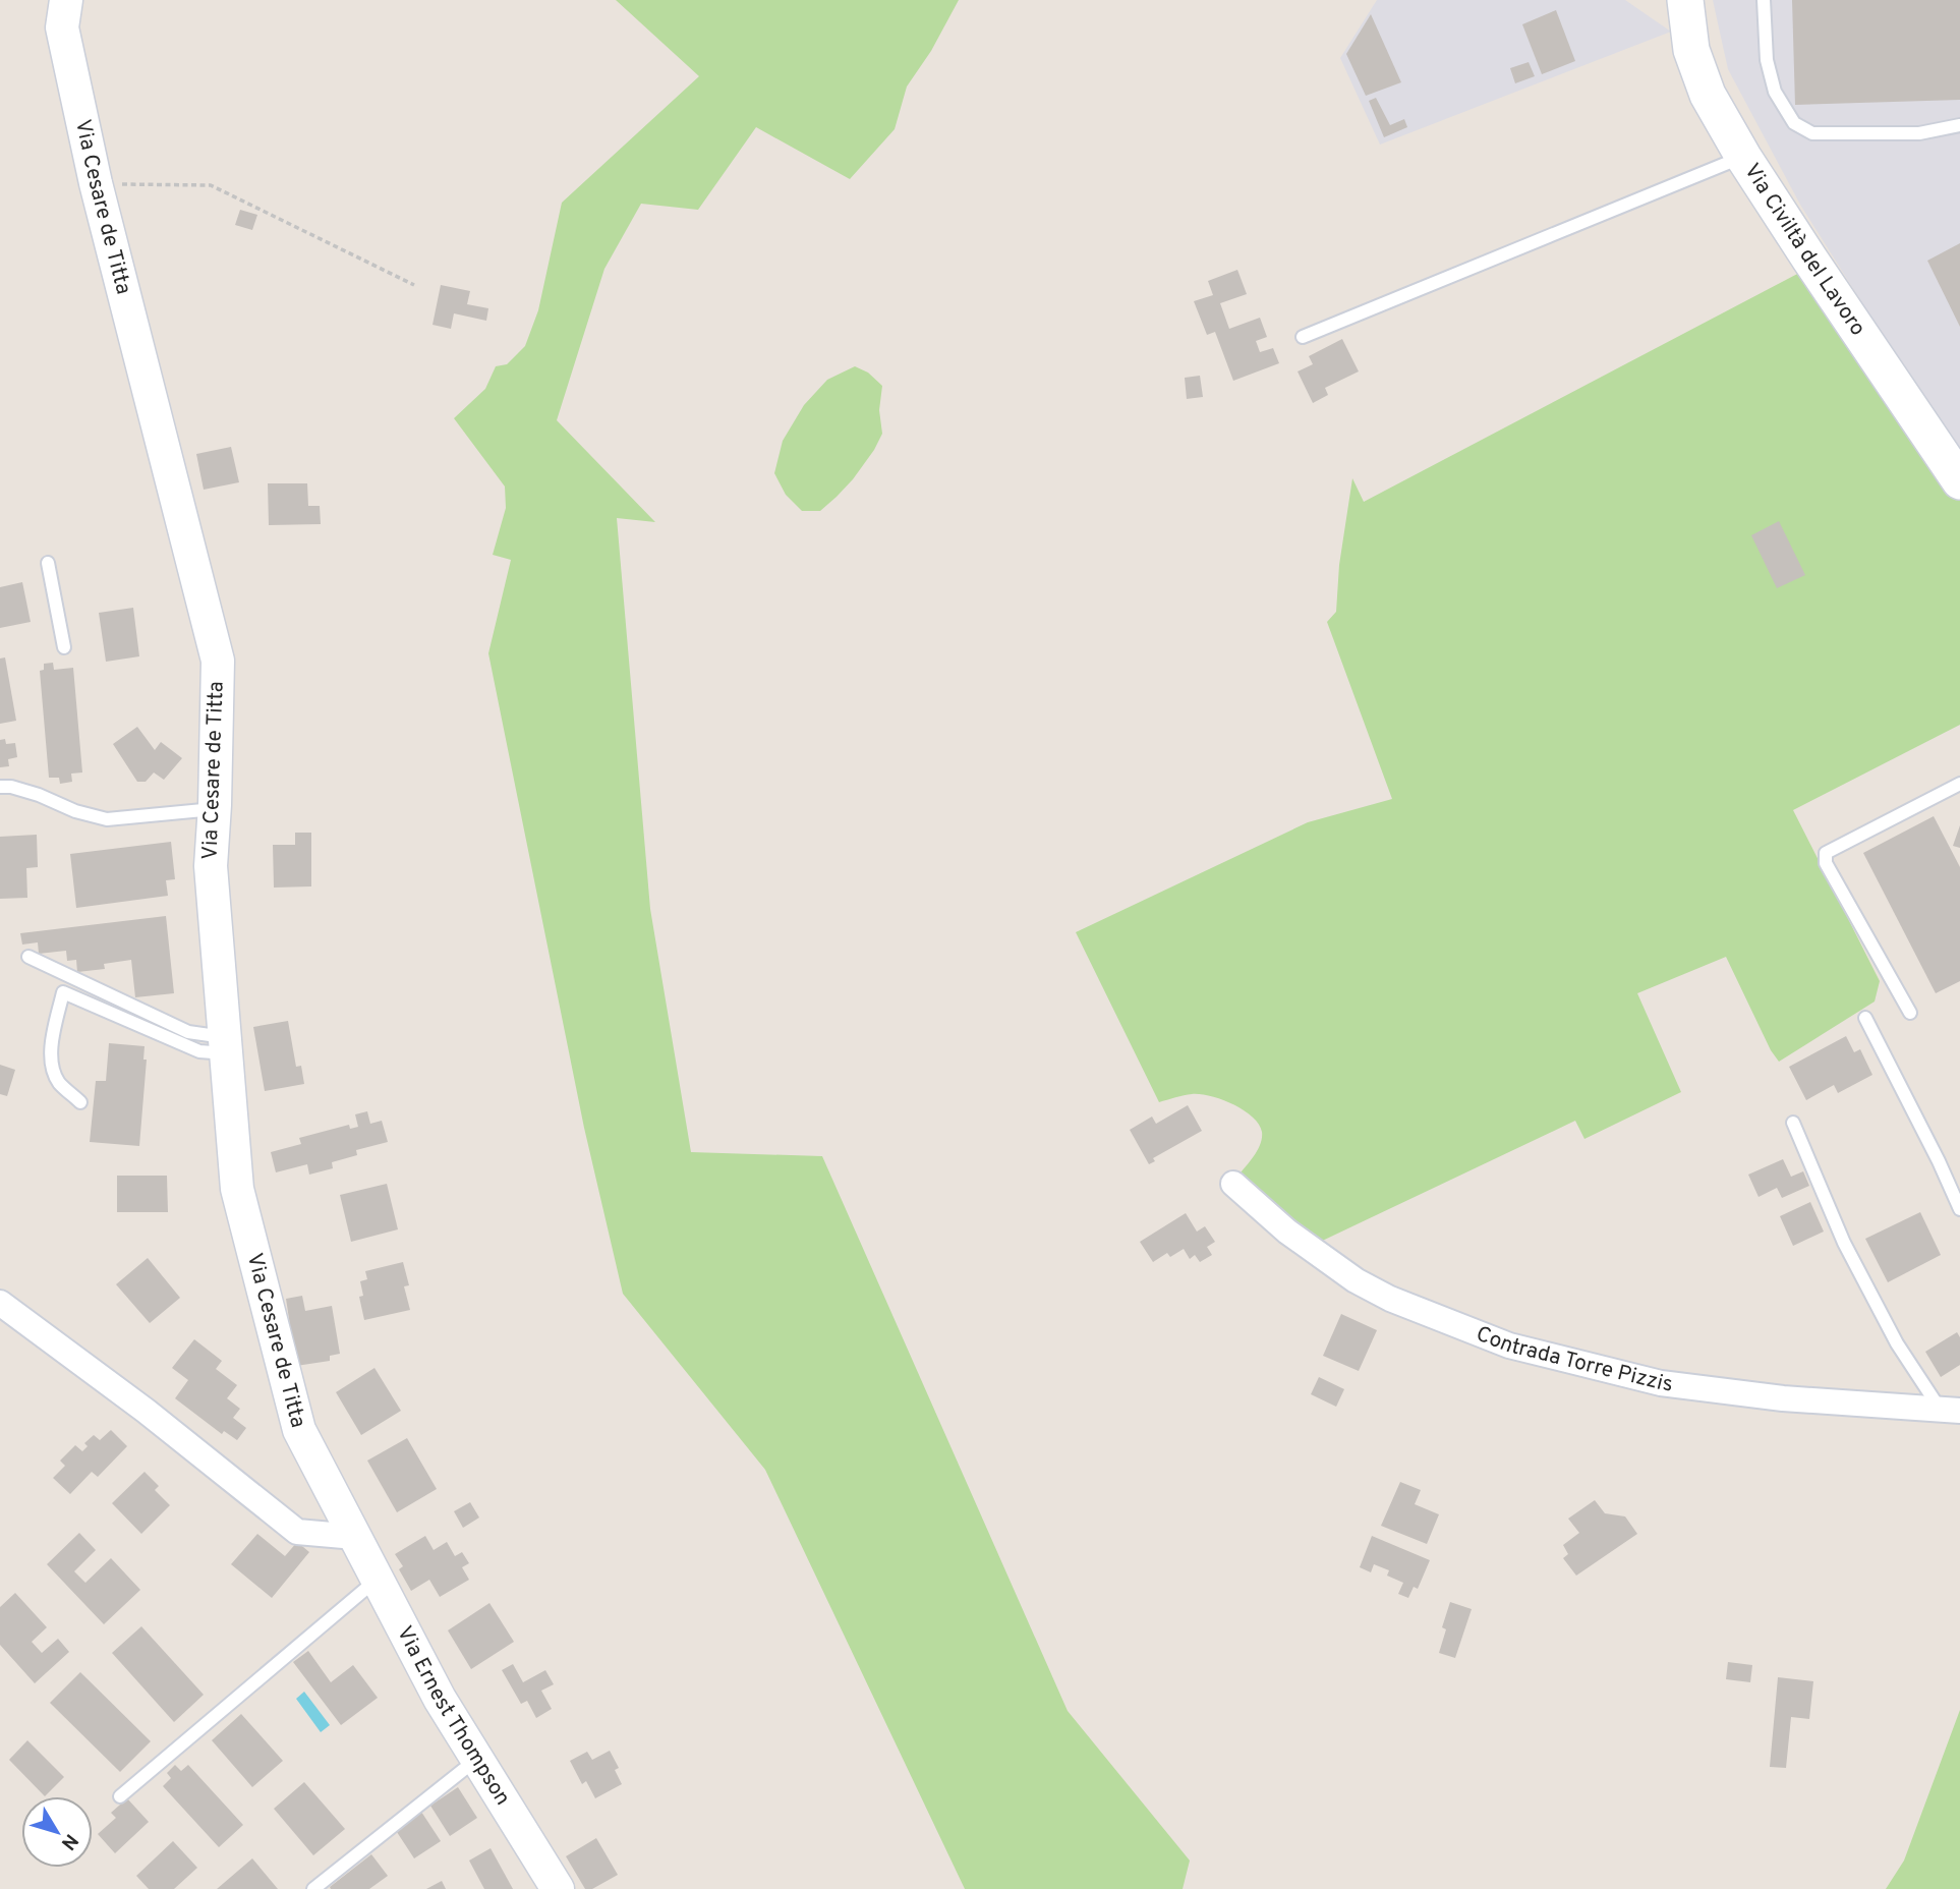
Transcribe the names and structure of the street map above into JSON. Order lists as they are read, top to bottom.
{
  "streets": {
    "main road": ["Via Civiltà del Lavoro"],
    "street": ["Via Cesare de Titta", "Contrada Torre Pizzis", "Via Ernest Thompson"]
  },
  "crossings": [
    ["Via Cesare de Titta", "Via Ernest Thompson"]
  ],
  "north": "bottom right"
}
